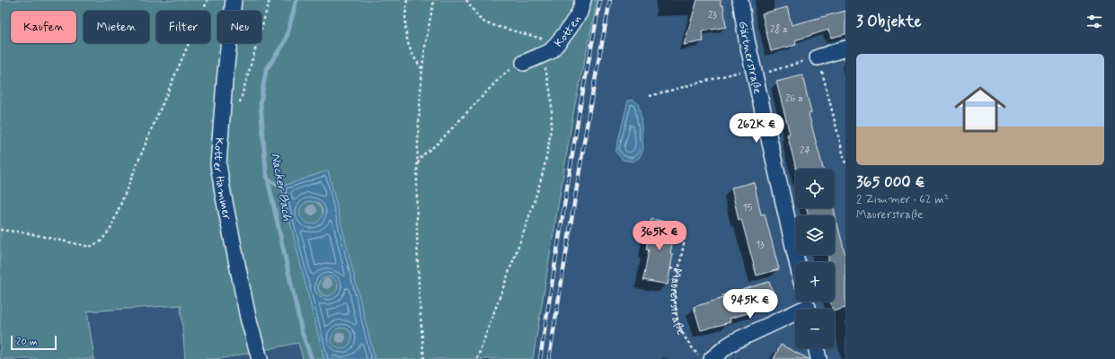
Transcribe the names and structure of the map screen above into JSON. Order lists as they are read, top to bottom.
{
  "streets": {
    "street": ["Kotten", "Gärtnerstraße", "Kotter Hammer"],
    "path": ["Maurerstraße"]
  },
  "water": ["Nacker Bach"],
  "house_numbers": [
    "23",
    "28 a",
    "26 a",
    "24",
    "15",
    "13"
  ],
  "scale_bar": "20 m",
  "page": {
    "heading": "3 Objekte",
    "chip": [
      "Kaufen",
      "Mieten",
      "Filter",
      "Neu"
    ],
    "list": [
      {
        "name": "365 000 €",
        "note": "2 Zimmer · 62 m² · Maurerstraße"
      }
    ],
    "price": ["262K €", "365K €", "945K €"],
    "map_buttons": ["+", "−"],
    "scale": "20 m"
  }
}
